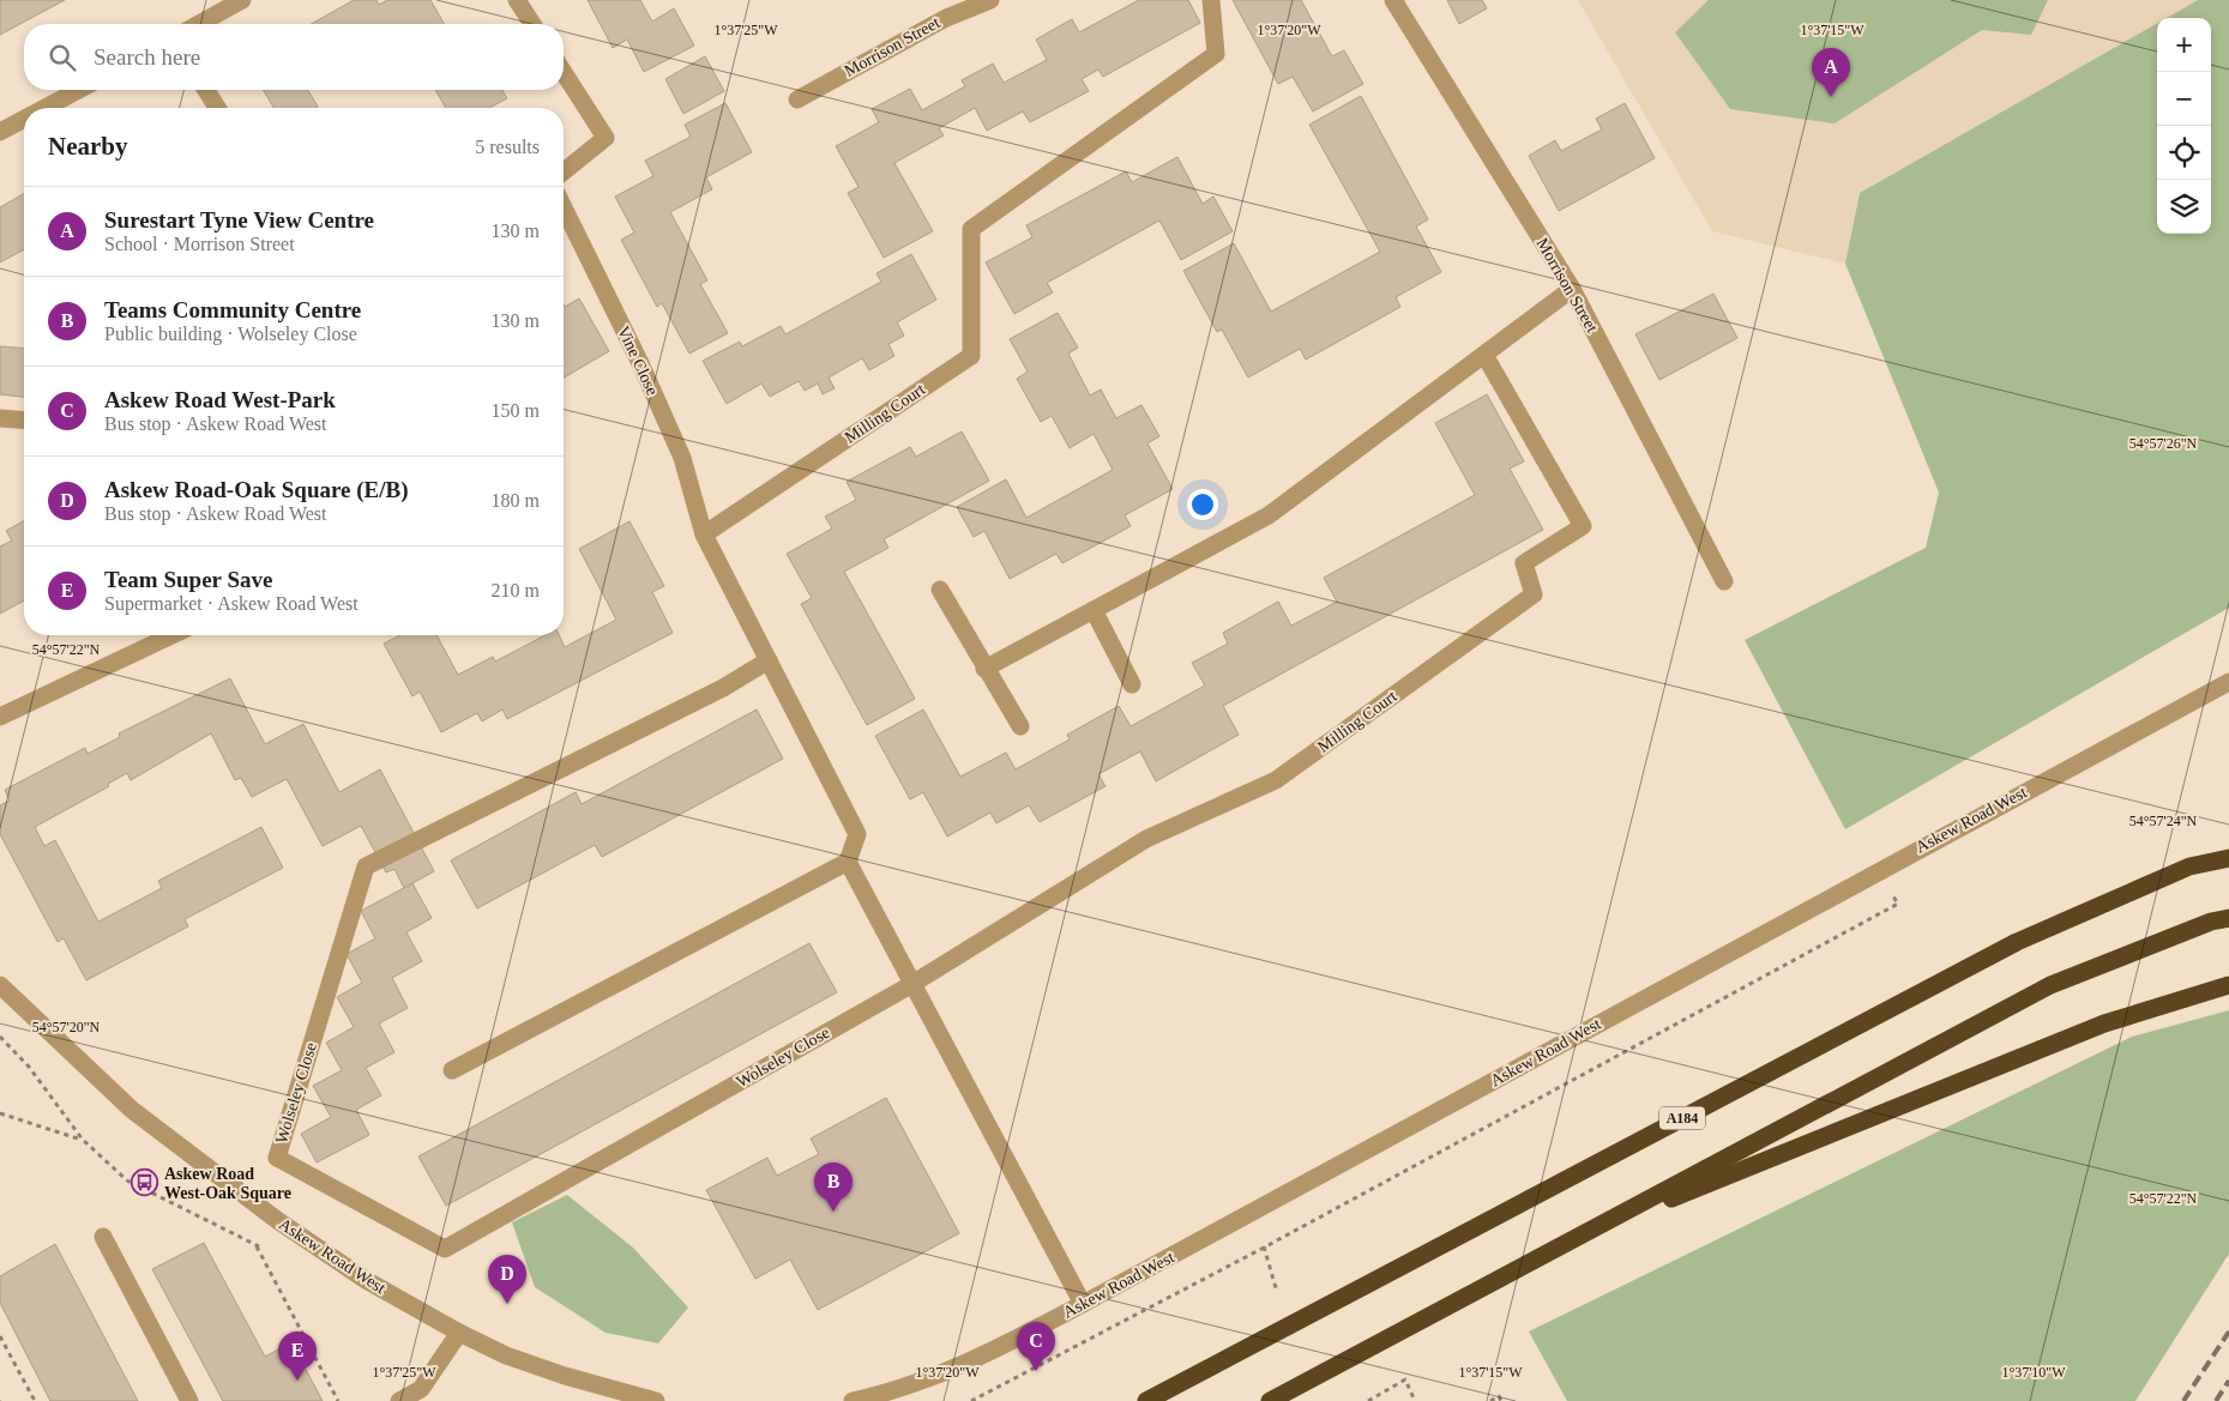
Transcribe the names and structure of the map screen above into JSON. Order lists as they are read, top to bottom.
{
  "streets": {
    "highway": ["A184"],
    "street": [
      "Morrison Street",
      "Vine Close",
      "Milling Court",
      "Askew Road West",
      "Wolseley Close"
    ]
  },
  "crossings": [
    ["Vine Close", "Milling Court"],
    ["Milling Court", "Wolseley Close"]
  ],
  "places": {
    "bus stop": ["Askew Road West-Oak Square"]
  },
  "page": {
    "map_buttons": ["+", "−"],
    "search": "Search here",
    "pins": [
      "A",
      "B",
      "D",
      "C",
      "E"
    ],
    "heading": ["Nearby", "5 results"],
    "list": [
      {
        "mark": "A",
        "name": "Surestart Tyne View Centre",
        "note": "School · Morrison Street",
        "value": "130 m"
      },
      {
        "mark": "B",
        "name": "Teams Community Centre",
        "note": "Public building · Wolseley Close",
        "value": "130 m"
      },
      {
        "mark": "C",
        "name": "Askew Road West-Park",
        "note": "Bus stop · Askew Road West",
        "value": "150 m"
      },
      {
        "mark": "D",
        "name": "Askew Road-Oak Square (E/B)",
        "note": "Bus stop · Askew Road West",
        "value": "180 m"
      },
      {
        "mark": "E",
        "name": "Team Super Save",
        "note": "Supermarket · Askew Road West",
        "value": "210 m"
      }
    ]
  },
  "coordinates": [
    "1°37'25\"W",
    "1°37'20\"W",
    "1°37'15\"W",
    "54°57'26\"N",
    "54°57'22\"N",
    "54°57'24\"N",
    "54°57'20\"N",
    "1°37'10\"W"
  ]
}
